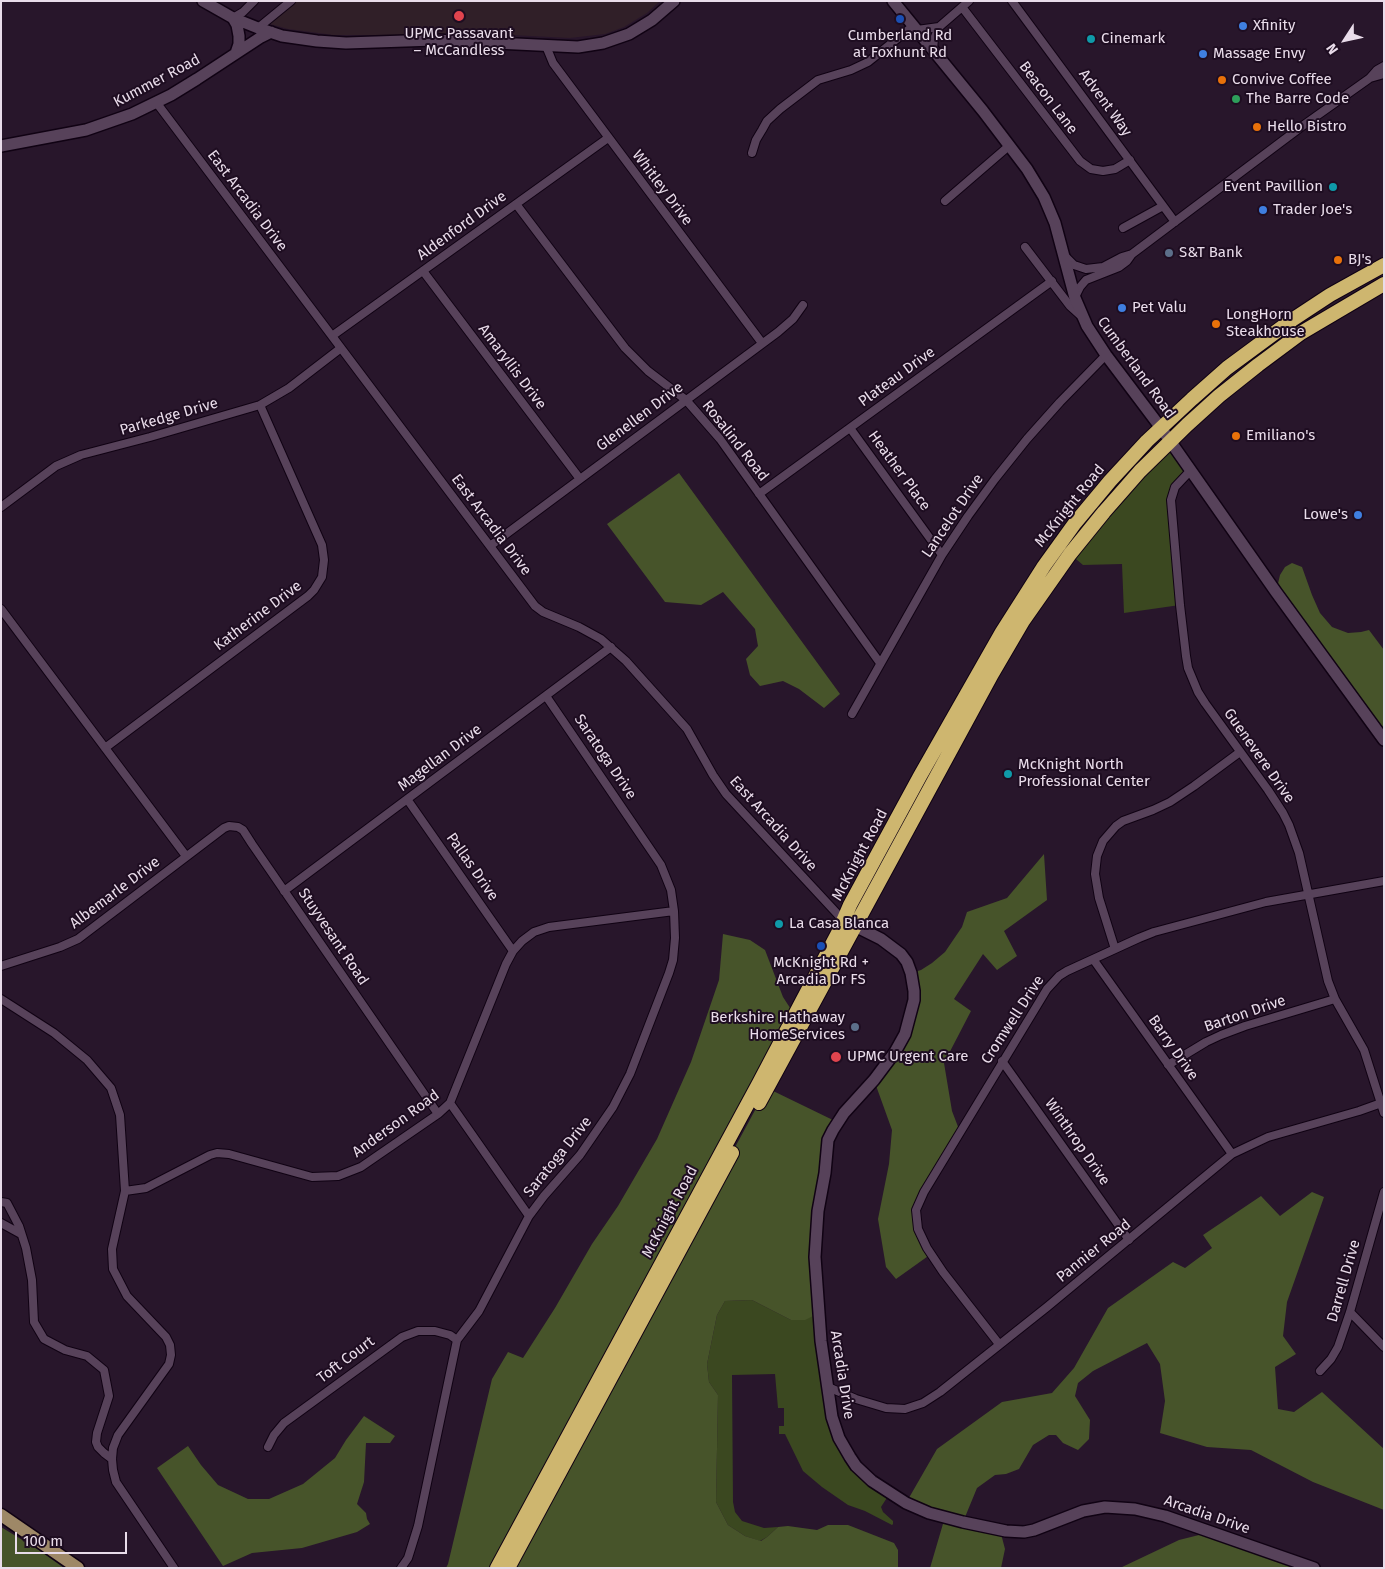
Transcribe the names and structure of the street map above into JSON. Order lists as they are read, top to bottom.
{
  "streets": {
    "highway": ["McKnight Road"],
    "street": [
      "Kummer Road",
      "Beacon Lane",
      "Advent Way",
      "Whitley Drive",
      "East Arcadia Drive",
      "Aldenford Drive",
      "Amaryllis Drive",
      "Cumberland Road",
      "Plateau Drive",
      "Parkedge Drive",
      "Glenellen Drive",
      "Rosalind Road",
      "Heather Place",
      "Lancelot Drive",
      "Katherine Drive",
      "Guenevere Drive",
      "Saratoga Drive",
      "Magellan Drive",
      "Pallas Drive",
      "Albemarle Drive",
      "Stuyvesant Road",
      "Barton Drive",
      "Cromwell Drive",
      "Barry Drive",
      "Anderson Road",
      "Winthrop Drive",
      "Pannier Road",
      "Darrell Drive",
      "Toft Court",
      "Arcadia Drive"
    ]
  },
  "crossings": [
    ["Kummer Road", "East Arcadia Drive"],
    ["Beacon Lane", "Advent Way"],
    ["Whitley Drive", "Aldenford Drive"],
    ["Whitley Drive", "Glenellen Drive"],
    ["East Arcadia Drive", "Aldenford Drive"],
    ["East Arcadia Drive", "Parkedge Drive"],
    ["East Arcadia Drive", "Glenellen Drive"],
    ["East Arcadia Drive", "McKnight Road"],
    ["East Arcadia Drive", "Magellan Drive"],
    ["East Arcadia Drive", "Arcadia Drive"],
    ["Aldenford Drive", "Amaryllis Drive"],
    ["Aldenford Drive", "Rosalind Road"],
    ["Amaryllis Drive", "Glenellen Drive"],
    ["Cumberland Road", "McKnight Road"],
    ["Cumberland Road", "Lancelot Drive"],
    ["Cumberland Road", "Guenevere Drive"],
    ["Plateau Drive", "Rosalind Road"],
    ["Plateau Drive", "Heather Place"],
    ["Parkedge Drive", "Katherine Drive"],
    ["Glenellen Drive", "Rosalind Road"],
    ["Rosalind Road", "Lancelot Drive"],
    ["Heather Place", "Lancelot Drive"],
    ["McKnight Road", "Arcadia Drive"],
    ["Guenevere Drive", "Barton Drive"],
    ["Guenevere Drive", "Cromwell Drive"],
    ["Guenevere Drive", "Pannier Road"],
    ["Saratoga Drive", "Magellan Drive"],
    ["Saratoga Drive", "Anderson Road"],
    ["Saratoga Drive", "Toft Court"],
    ["Magellan Drive", "Pallas Drive"],
    ["Magellan Drive", "Stuyvesant Road"],
    ["Pallas Drive", "Anderson Road"],
    ["Albemarle Drive", "Stuyvesant Road"],
    ["Stuyvesant Road", "Anderson Road"],
    ["Barton Drive", "Barry Drive"],
    ["Cromwell Drive", "Barry Drive"],
    ["Cromwell Drive", "Winthrop Drive"],
    ["Cromwell Drive", "Pannier Road"],
    ["Barry Drive", "Pannier Road"],
    ["Winthrop Drive", "Pannier Road"],
    ["Pannier Road", "Arcadia Drive"]
  ],
  "places": [
    "UPMC Passavant – McCandless",
    "Cumberland Rd at Foxhunt Rd",
    "Xfinity",
    "Cinemark",
    "Massage Envy",
    "Convive Coffee",
    "The Barre Code",
    "Hello Bistro",
    "Event Pavillion",
    "Trader Joe's",
    "S&T Bank",
    "BJ's",
    "Pet Valu",
    "LongHorn Steakhouse",
    "Emiliano's",
    "Lowe's",
    "McKnight North Professional Center",
    "La Casa Blanca",
    "McKnight Rd + Arcadia Dr FS",
    "Berkshire Hathaway HomeServices",
    "UPMC Urgent Care"
  ],
  "scale_bar": "100 m",
  "north": "bottom left"
}
